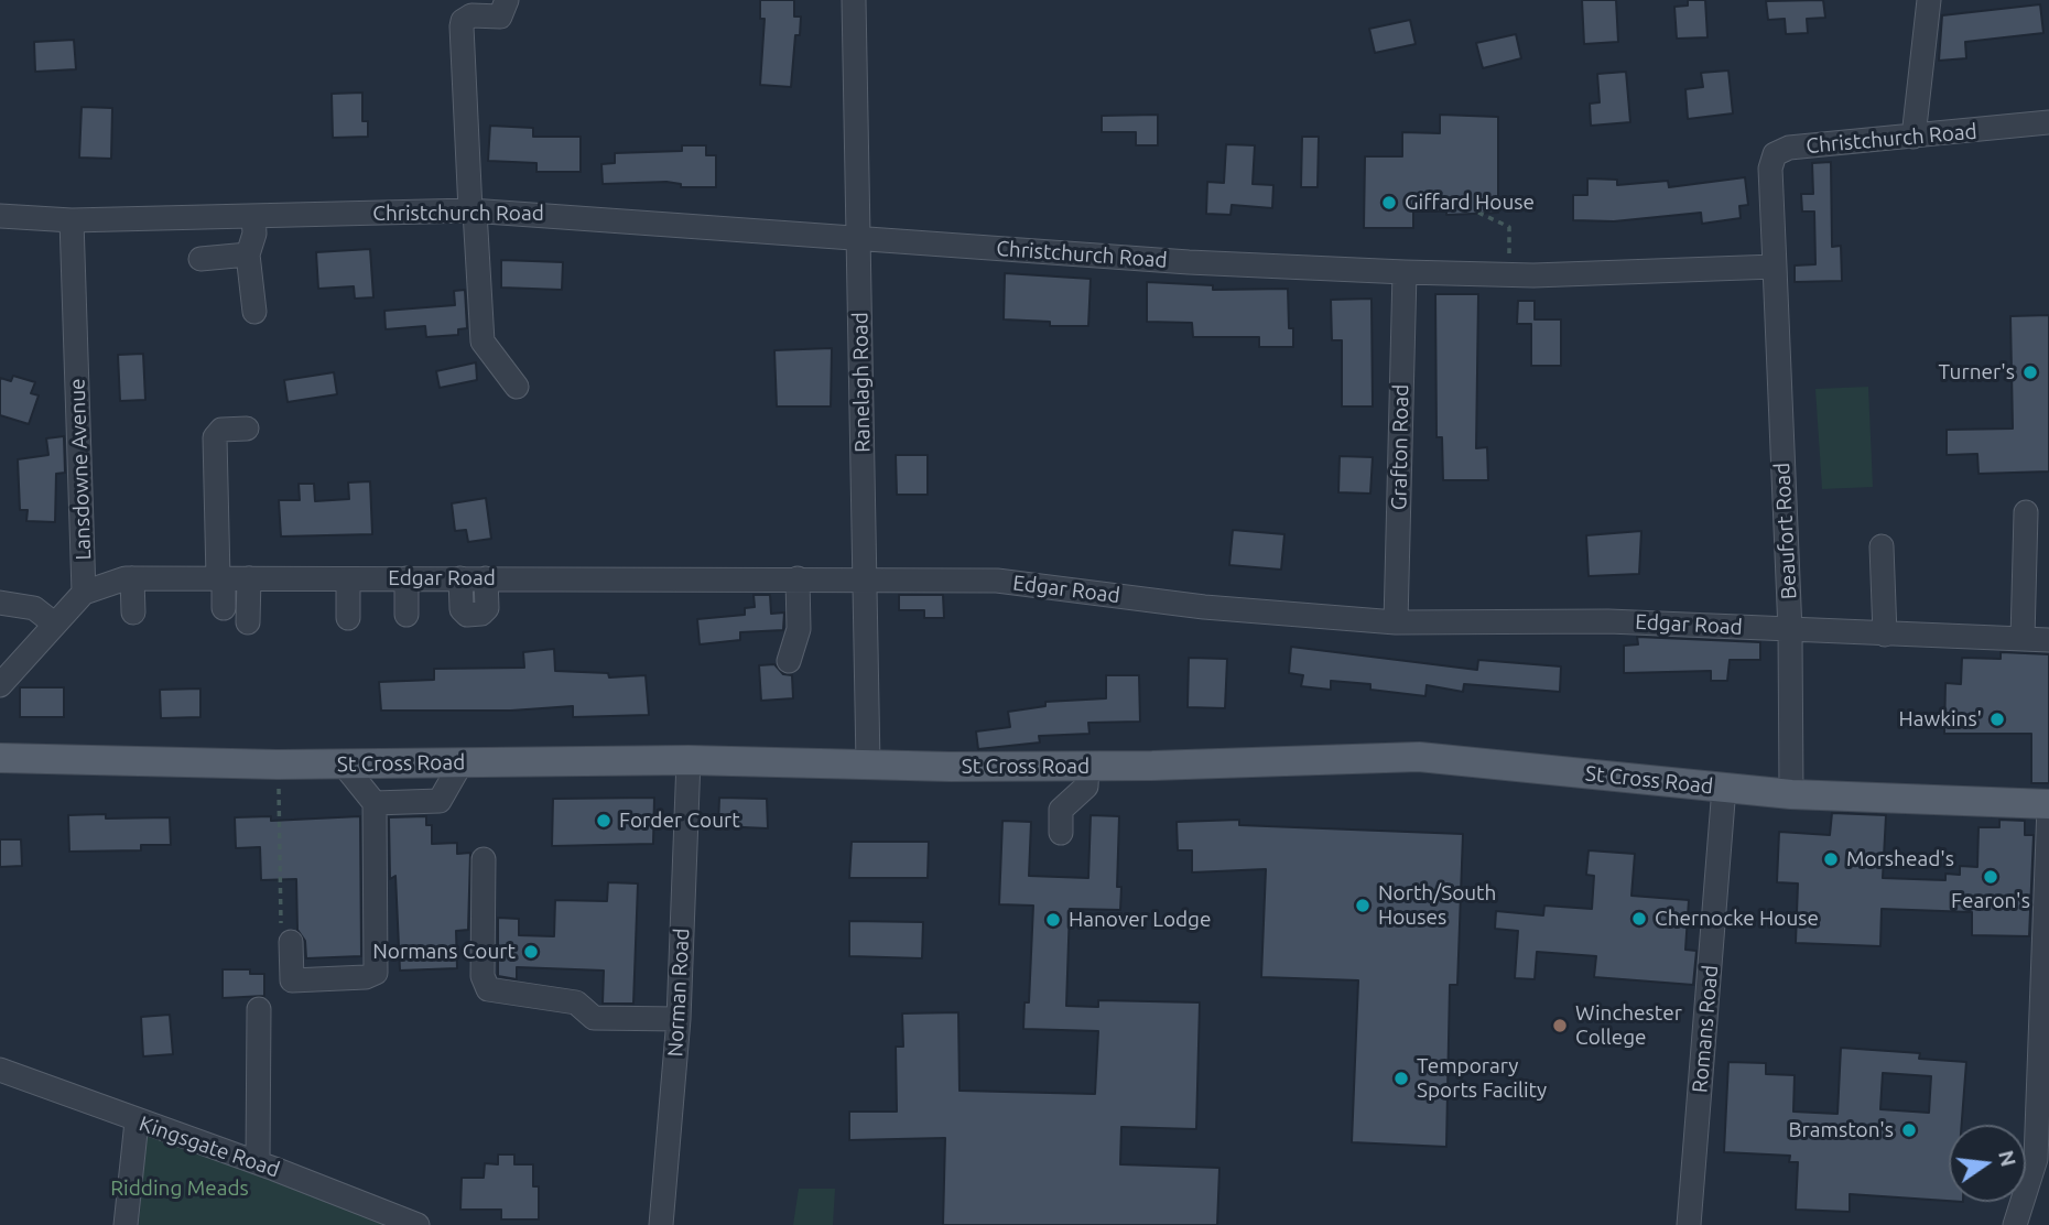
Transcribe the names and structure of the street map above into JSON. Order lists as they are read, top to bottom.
{
  "streets": {
    "main road": ["St Cross Road"],
    "street": [
      "Christchurch Road",
      "Ranelagh Road",
      "Grafton Road",
      "Lansdowne Avenue",
      "Beaufort Road",
      "Edgar Road",
      "Norman Road",
      "Romans Road",
      "Kingsgate Road"
    ]
  },
  "crossings": [
    ["Christchurch Road", "Ranelagh Road"],
    ["Christchurch Road", "Grafton Road"],
    ["Christchurch Road", "Lansdowne Avenue"],
    ["Christchurch Road", "Beaufort Road"],
    ["Ranelagh Road", "Edgar Road"],
    ["Ranelagh Road", "St Cross Road"],
    ["Grafton Road", "Edgar Road"],
    ["Lansdowne Avenue", "Edgar Road"],
    ["Beaufort Road", "Edgar Road"],
    ["Beaufort Road", "St Cross Road"],
    ["St Cross Road", "Norman Road"],
    ["St Cross Road", "Romans Road"]
  ],
  "parks": ["Ridding Meads"],
  "places": [
    "Giffard House",
    "Turner's",
    "Hawkins'",
    "Forder Court",
    "Morshead's",
    "Fearon's",
    "North/South Houses",
    "Chernocke House",
    "Hanover Lodge",
    "Normans Court",
    "Winchester College",
    "Temporary Sports Facility",
    "Bramston's"
  ],
  "north": "right"
}
